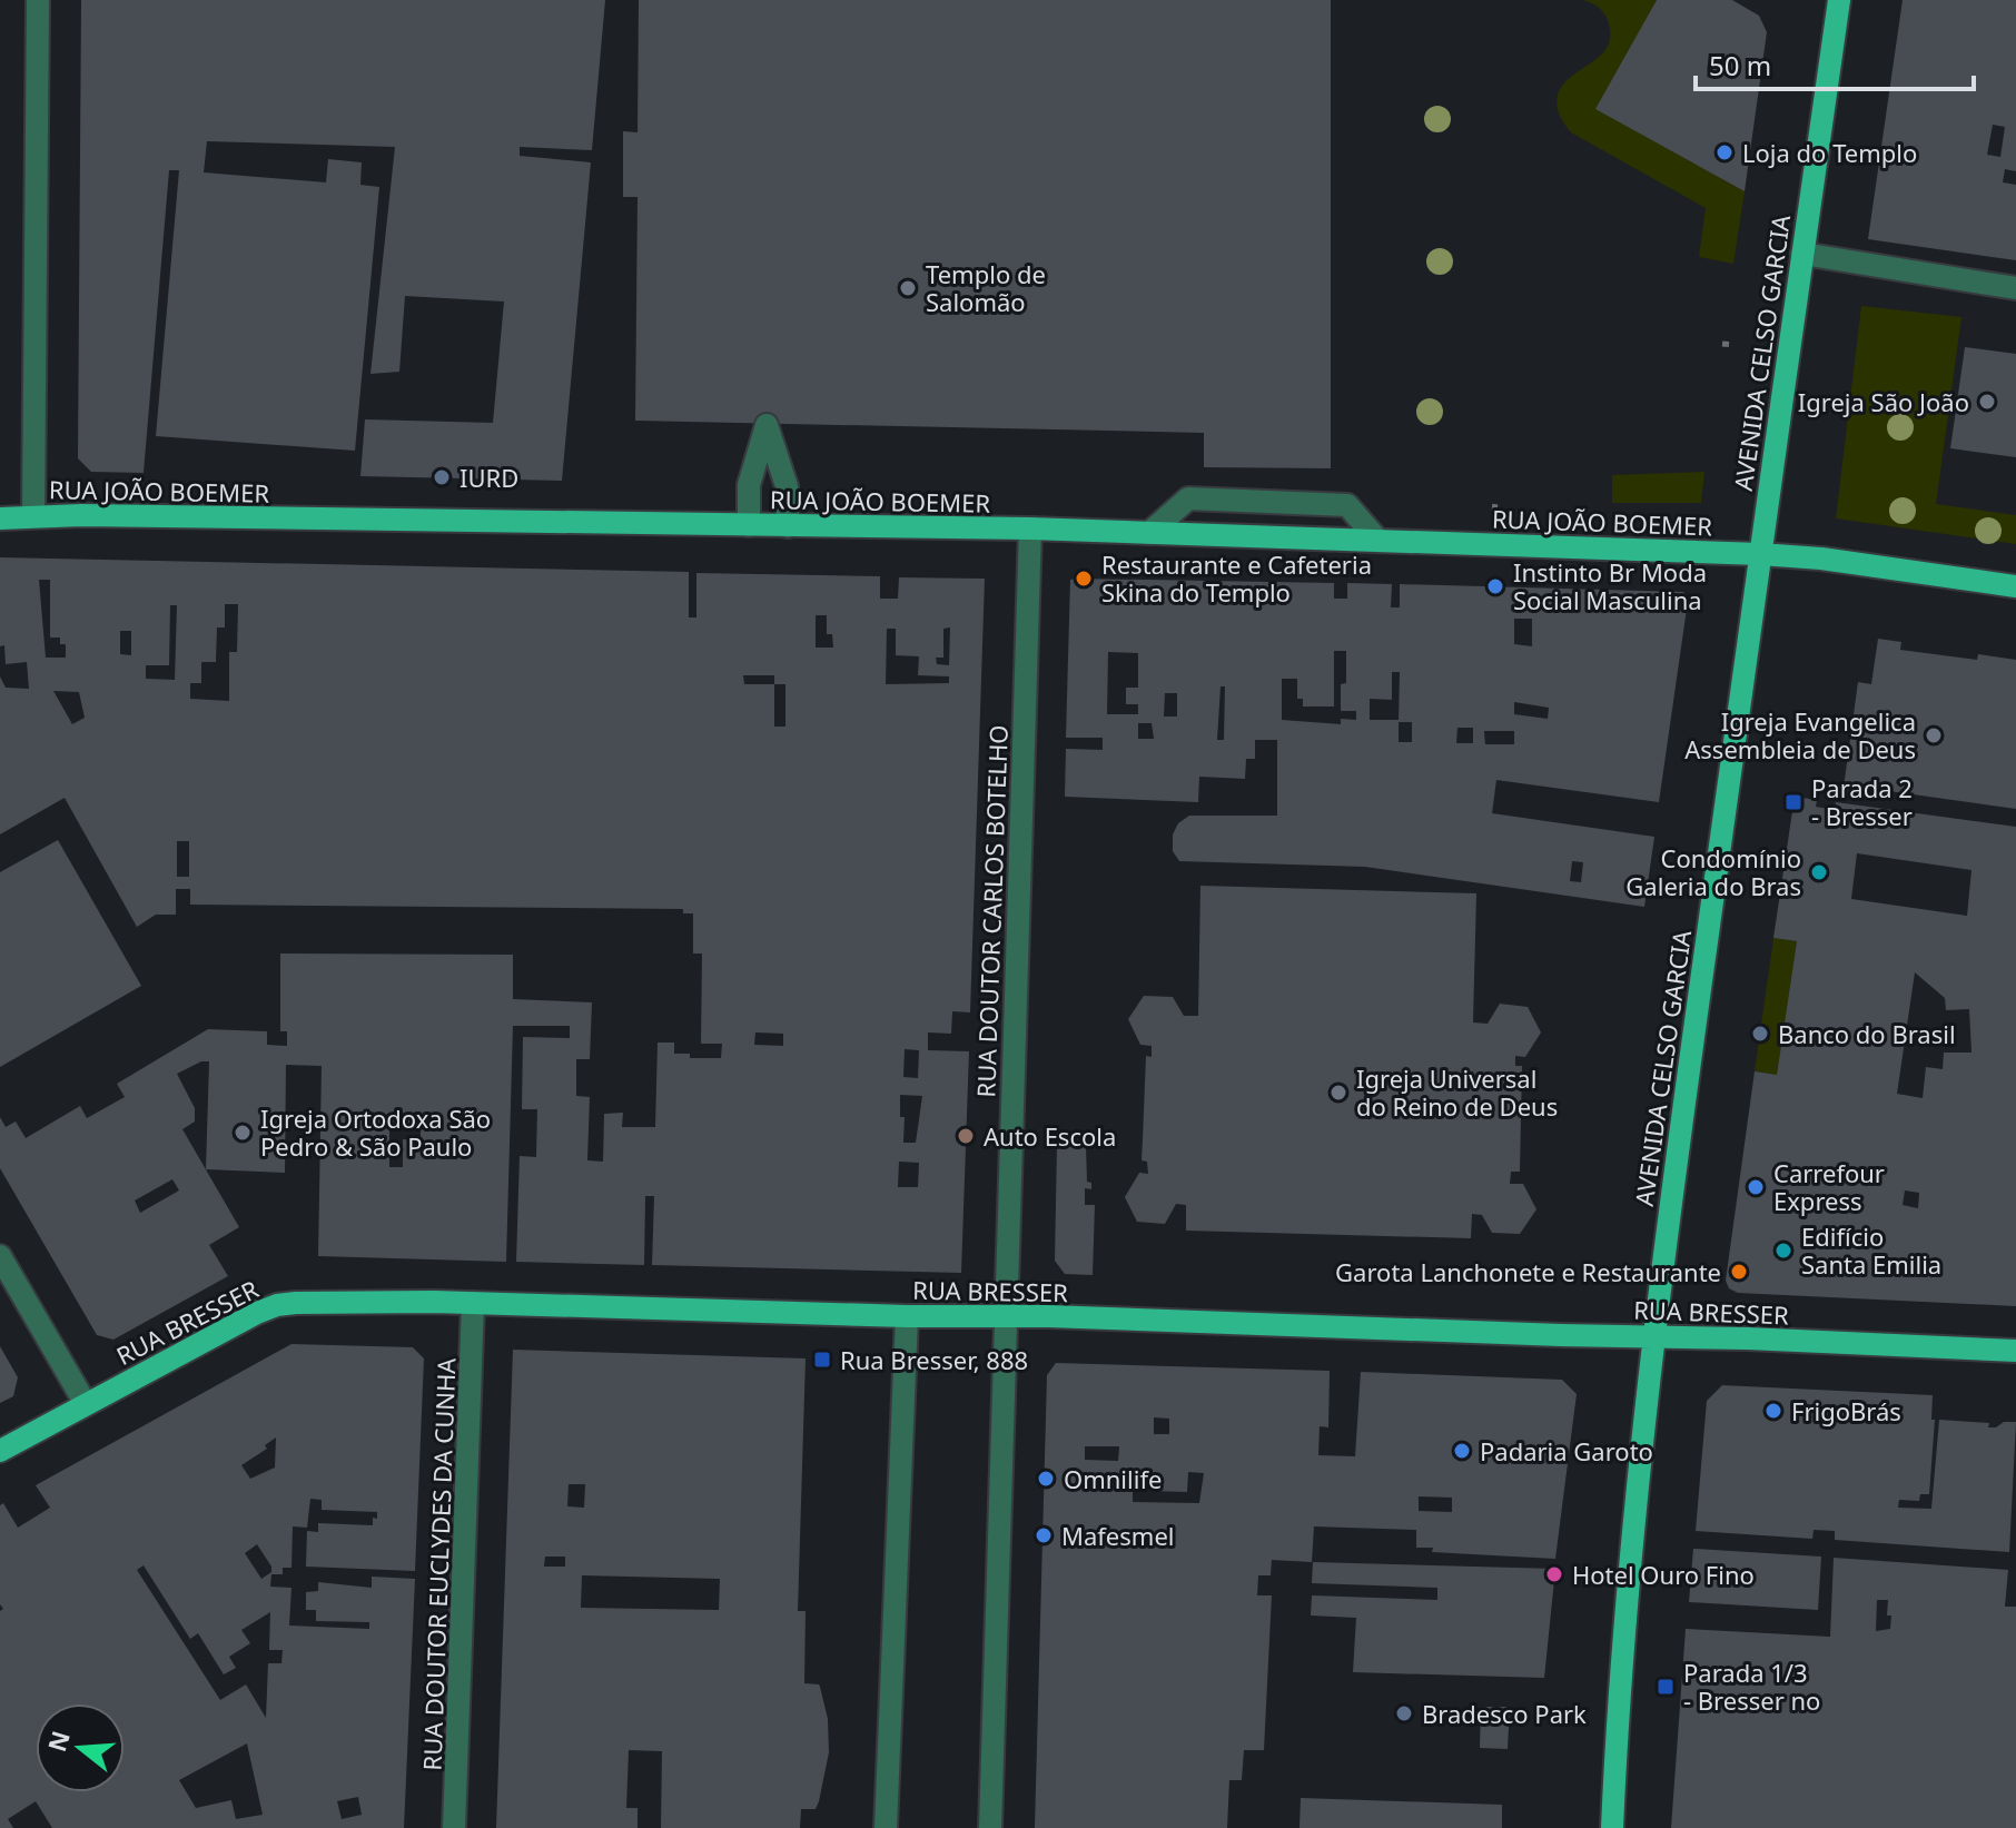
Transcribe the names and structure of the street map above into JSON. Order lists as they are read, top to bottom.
{
  "streets": {
    "main road": ["AVENIDA CELSO GARCIA", "RUA JOÃO BOEMER", "RUA BRESSER"],
    "street": ["RUA DOUTOR CARLOS BOTELHO", "RUA DOUTOR EUCLYDES DA CUNHA"]
  },
  "crossings": [
    ["AVENIDA CELSO GARCIA", "RUA JOÃO BOEMER"],
    ["AVENIDA CELSO GARCIA", "RUA BRESSER"],
    ["RUA JOÃO BOEMER", "RUA DOUTOR CARLOS BOTELHO"],
    ["RUA DOUTOR CARLOS BOTELHO", "RUA BRESSER"],
    ["RUA BRESSER", "RUA DOUTOR EUCLYDES DA CUNHA"]
  ],
  "places": {
    "other": [
      "Loja do Templo",
      "Templo de Salomão",
      "Igreja São João",
      "IURD",
      "Restaurante e Cafeteria Skina do Templo",
      "Instinto Br Moda Social Masculina",
      "Igreja Evangelica Assembleia de Deus",
      "Condomínio Galeria do Bras",
      "Banco do Brasil",
      "Igreja Universal do Reino de Deus",
      "Igreja Ortodoxa São Pedro & São Paulo",
      "Auto Escola",
      "Carrefour Express",
      "Edifício Santa Emilia",
      "Garota Lanchonete e Restaurante",
      "FrigoBrás",
      "Padaria Garoto",
      "Omnilife",
      "Mafesmel",
      "Hotel Ouro Fino",
      "Bradesco Park"
    ],
    "transit": ["Parada 2 - Bresser", "Rua Bresser, 888", "Parada 1/3 - Bresser no"]
  },
  "scale_bar": "50 m",
  "north": "left"
}
